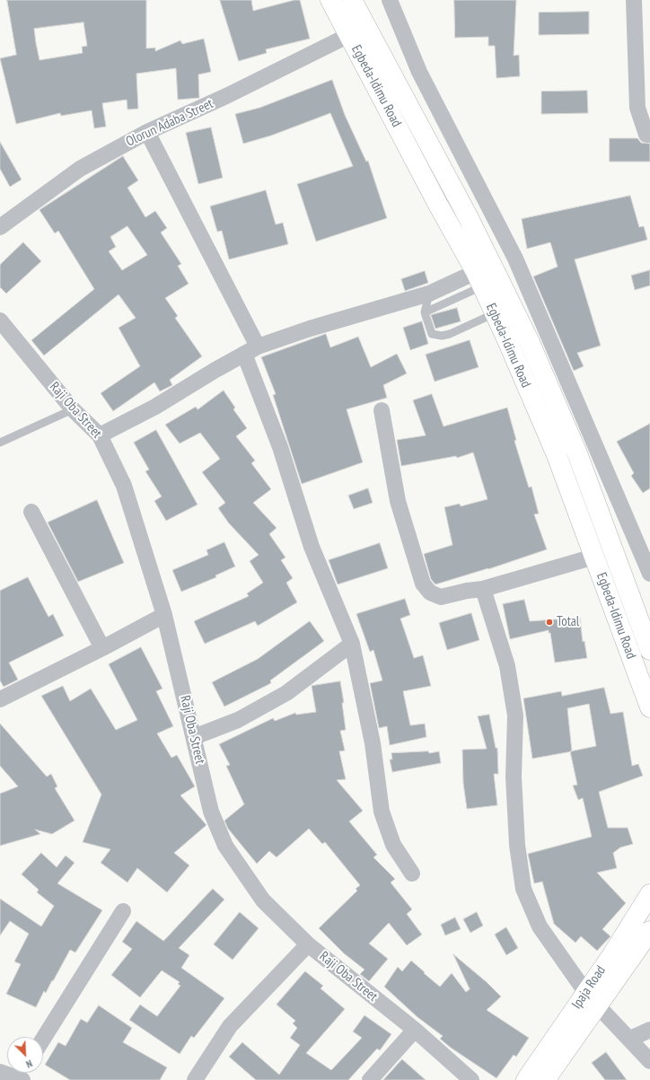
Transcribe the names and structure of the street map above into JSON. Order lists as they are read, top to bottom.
{
  "streets": {
    "main road": ["Egbeda-Idimu Road", "Ipaja Road"],
    "street": ["Olorun Adaba Street", "Raji Oba Street"]
  },
  "crossings": [
    ["Egbeda-Idimu Road", "Olorun Adaba Street"]
  ],
  "places": ["Total"],
  "north": "bottom right"
}
